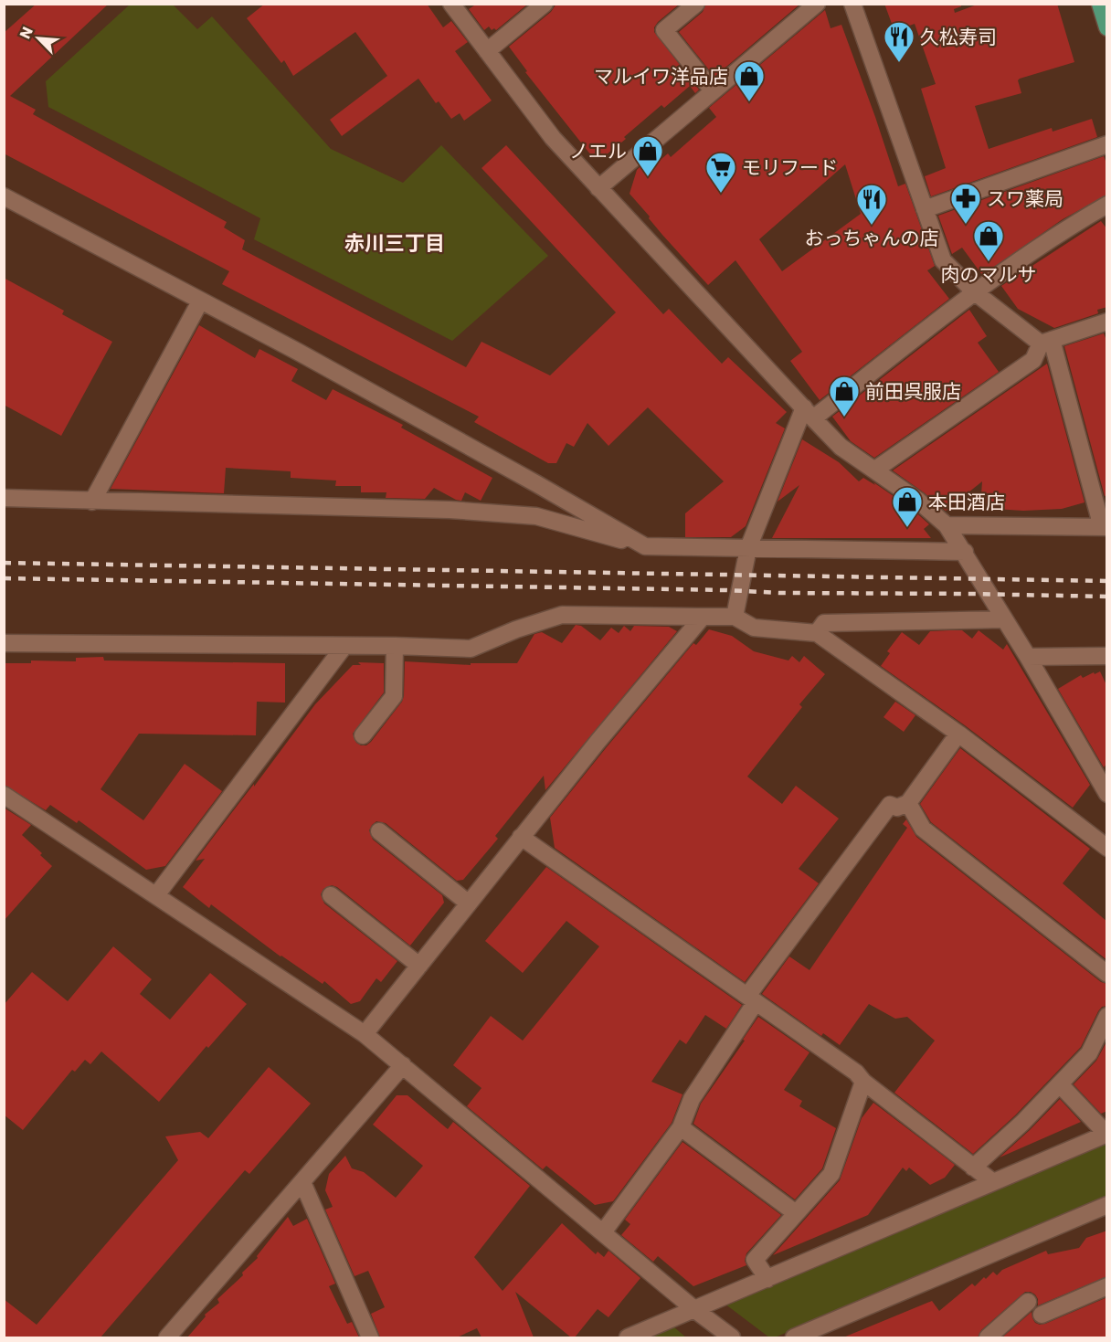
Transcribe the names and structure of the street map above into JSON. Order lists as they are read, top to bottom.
{
  "districts": ["赤川三丁目"],
  "places": {
    "restaurant": ["久松寿司", "おっちゃんの店"],
    "shop": [
      "マルイワ洋品店",
      "ノエル",
      "肉のマルサ",
      "前田呉服店",
      "本田酒店"
    ],
    "supermarket": ["モリフード"],
    "pharmacy": ["スワ薬局"]
  },
  "north": "top left"
}
